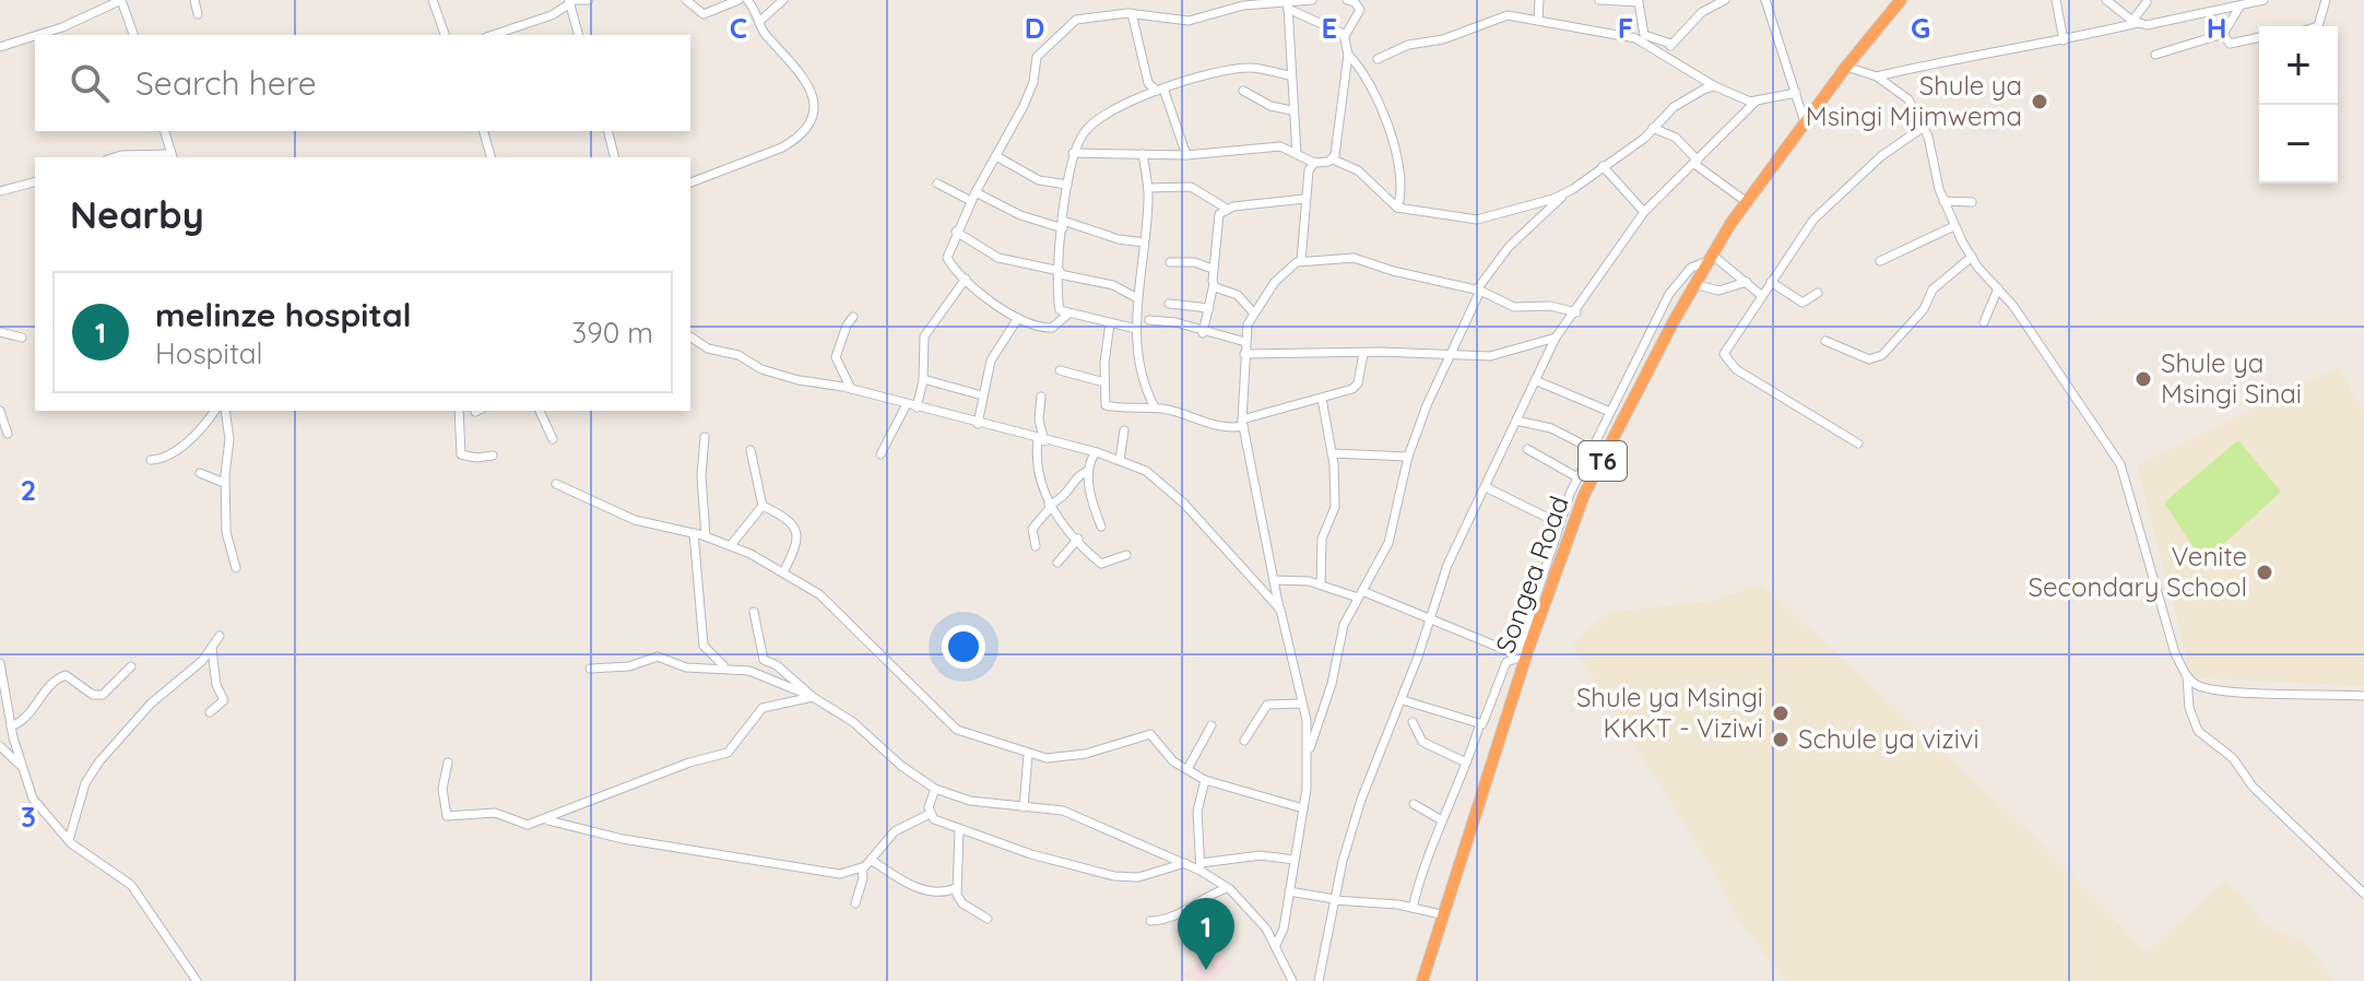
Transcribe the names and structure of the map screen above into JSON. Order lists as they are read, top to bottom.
{
  "streets": {
    "highway": ["T6", "Songea Road"]
  },
  "places": [
    "Shule ya Msingi Mjimwema",
    "Shule ya Msingi Sinai",
    "Venite Secondary School",
    "Shule ya Msingi KKKT - Viziwi",
    "Schule ya vizivi"
  ],
  "page": {
    "map_buttons": ["+", "−"],
    "search": "Search here",
    "heading": "Nearby",
    "list": [
      {
        "mark": "1",
        "name": "melinze hospital",
        "note": "Hospital",
        "value": "390 m"
      }
    ],
    "pins": "1"
  },
  "grid": {
    "columns": [
      "C",
      "D",
      "E",
      "F",
      "G",
      "H"
    ],
    "rows": ["2", "3"]
  }
}
